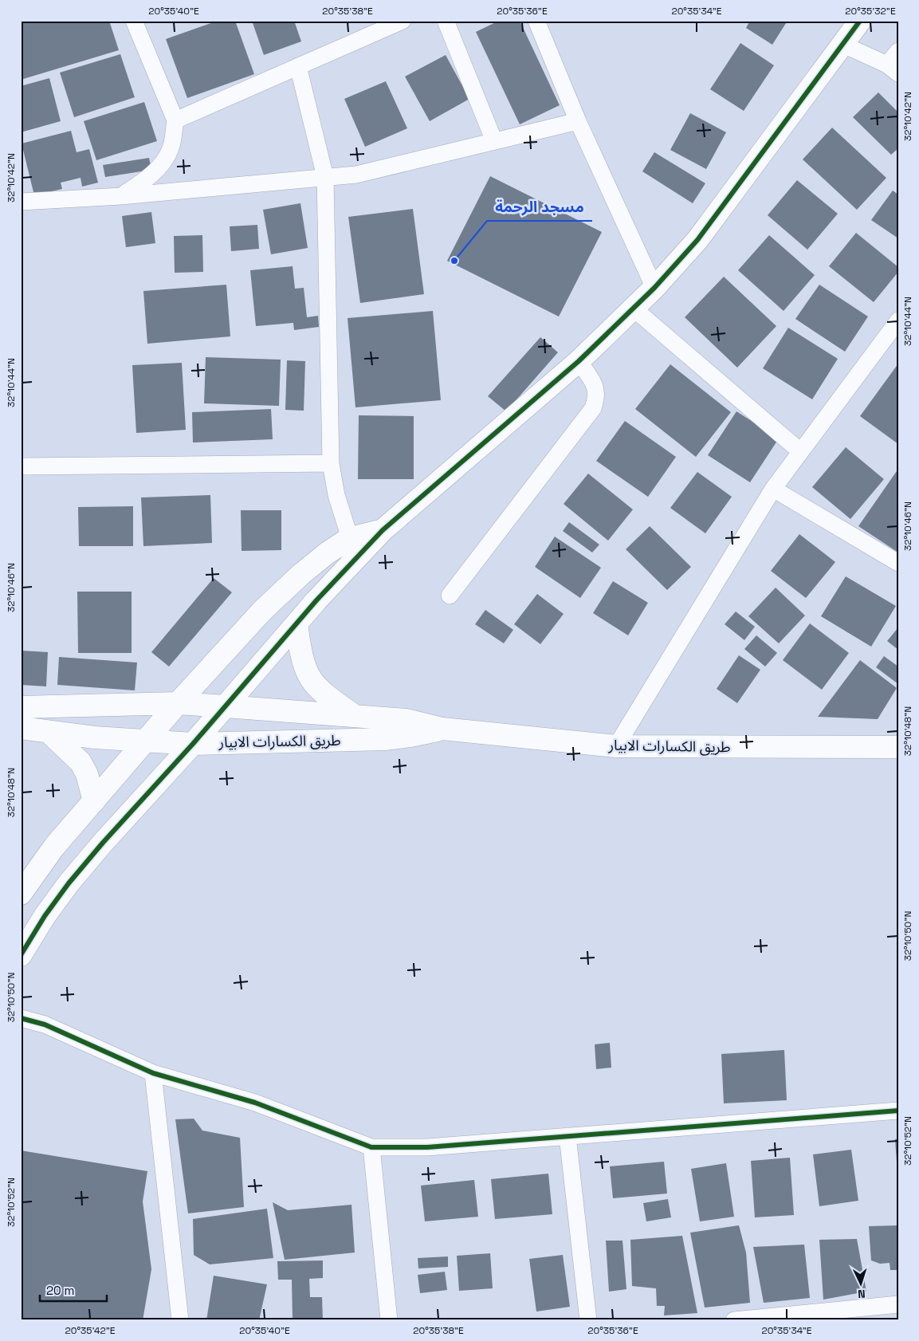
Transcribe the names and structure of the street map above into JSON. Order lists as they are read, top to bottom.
{
  "streets": {
    "street": ["طريق الكسارات الابيار"]
  },
  "places": ["مسجد الرحمة"],
  "scale_bar": "20 m",
  "north": "bottom",
  "coordinates": [
    "20°35'40\"E",
    "20°35'38\"E",
    "20°35'36\"E",
    "20°35'34\"E",
    "20°35'32\"E",
    "32°10'42\"N",
    "32°10'44\"N",
    "32°10'46\"N",
    "32°10'48\"N",
    "32°10'50\"N",
    "32°10'52\"N",
    "20°35'42\"E"
  ]
}
